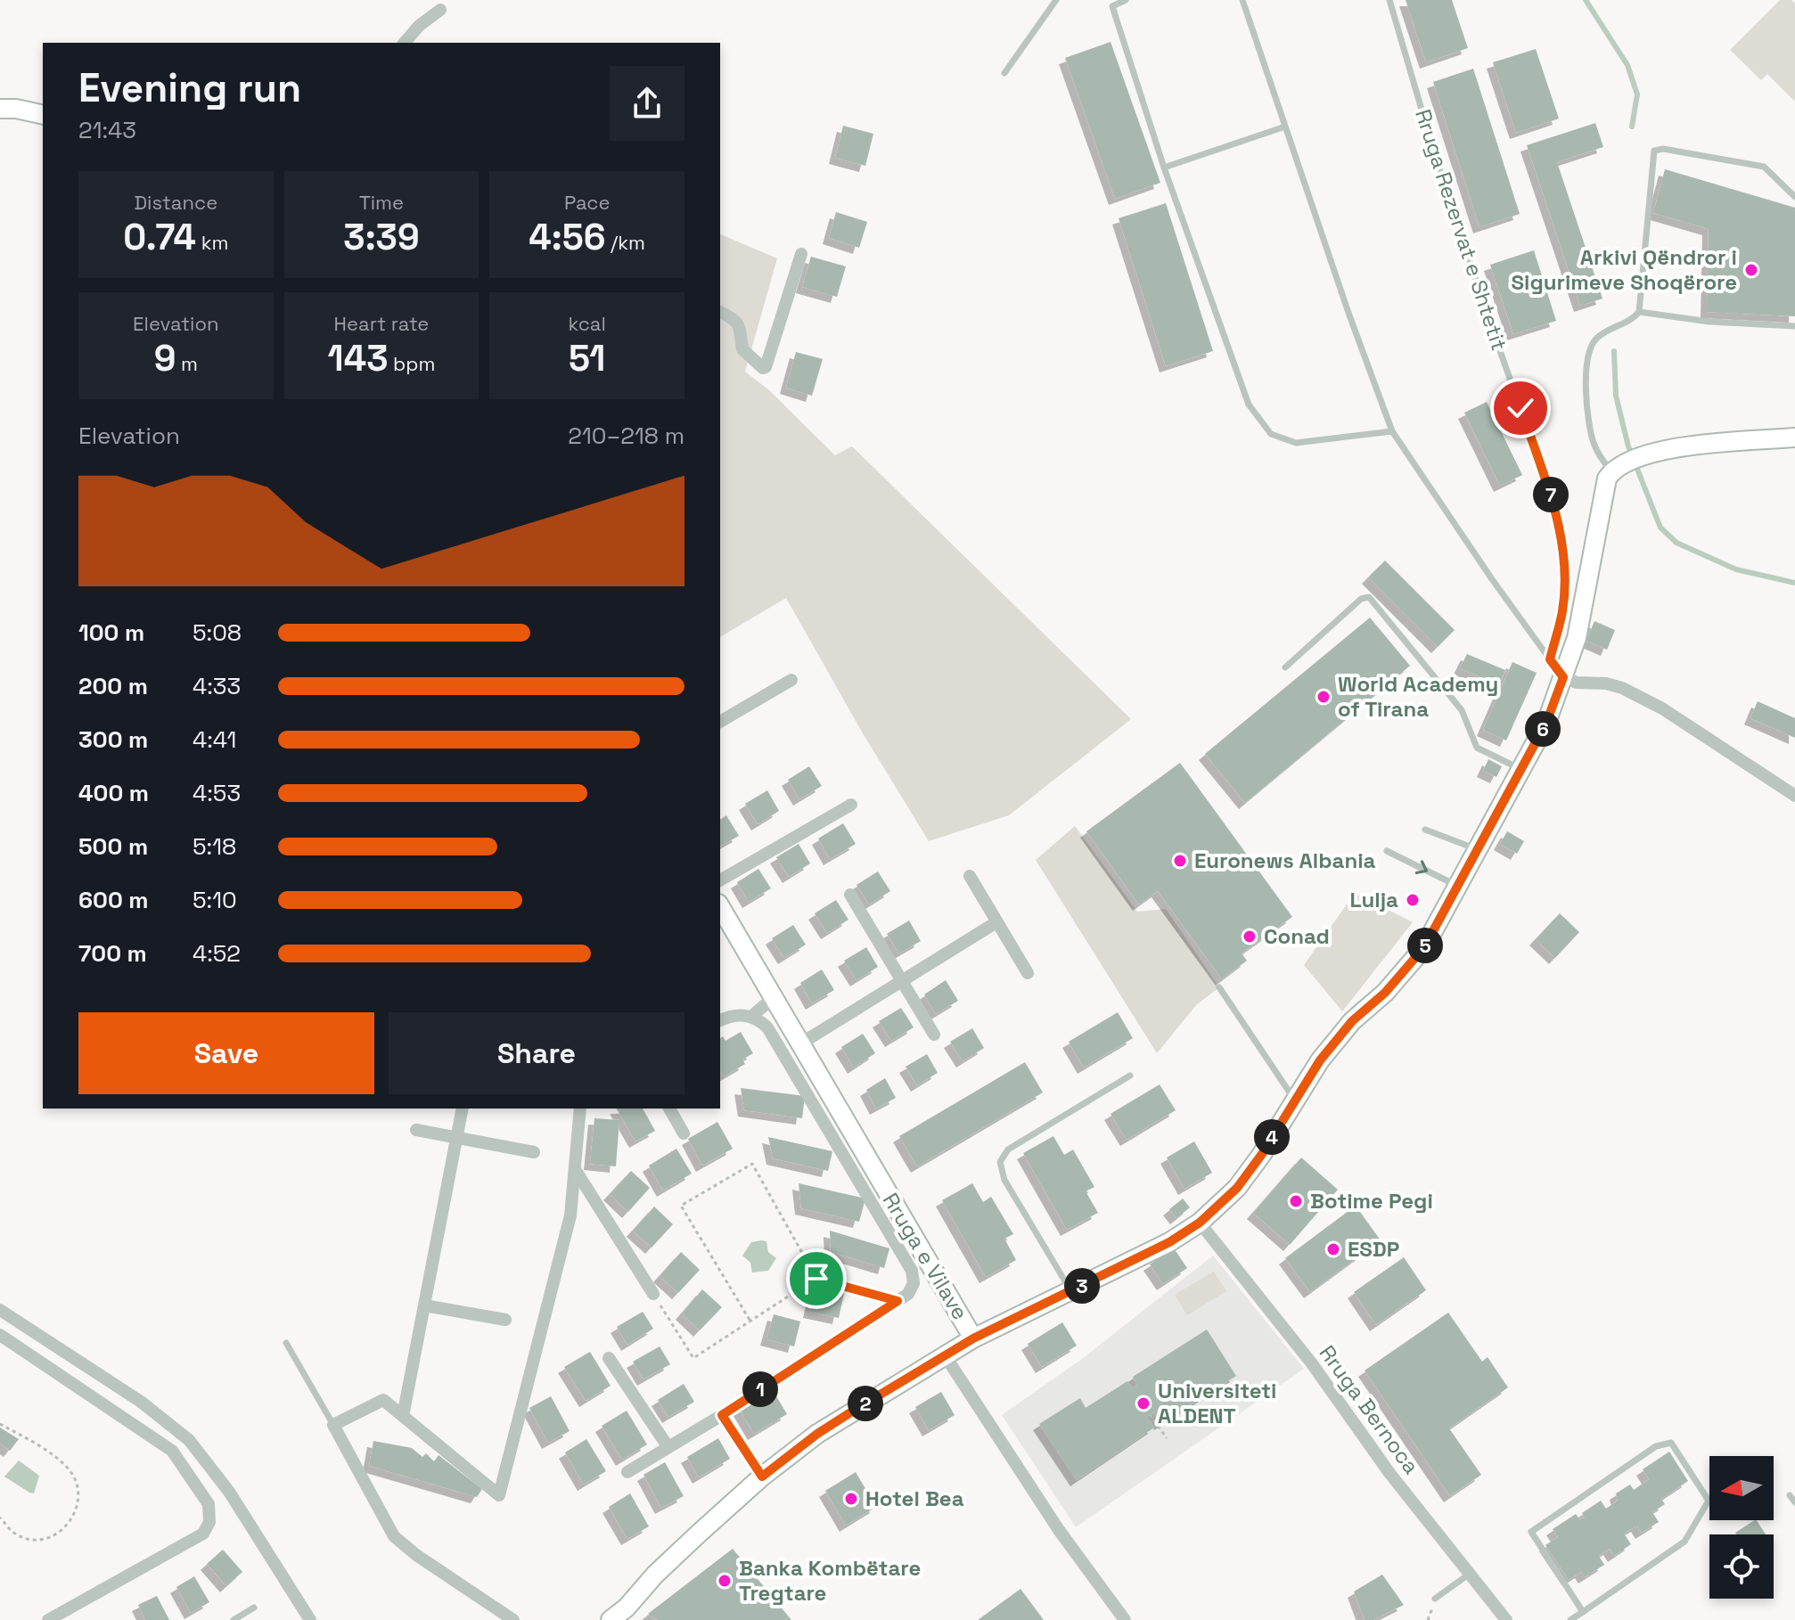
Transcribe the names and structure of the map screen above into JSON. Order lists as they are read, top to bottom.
{
  "streets": {
    "street": ["Rruga Rezervat e Shtetit", "Rruga e Vilave", "Rruga Bernoca"]
  },
  "crossings": [
    ["Rruga Rezervat e Shtetit", "Rruga e Vilave"],
    ["Rruga Rezervat e Shtetit", "Rruga Bernoca"]
  ],
  "places": [
    "Arkivi Qëndror i Sigurimeve Shoqërore",
    "World Academy of Tirana",
    "Euronews Albania",
    "Lulja",
    "Conad",
    "Botime Pegi",
    "ESDP",
    "Universiteti ALDENT",
    "Hotel Bea",
    "Banka Kombëtare Tregtare"
  ],
  "north": "left",
  "page": {
    "heading": ["Evening run", "21:43"],
    "stats": [
      ["Distance", "0.74 km"],
      ["Time", "3:39"],
      ["Pace", "4:56 /km"],
      ["Elevation", "9 m"],
      ["Heart rate", "143 bpm"],
      ["kcal", "51"]
    ],
    "chart": ["Elevation", "210–218 m"],
    "pins": [
      "7",
      "6",
      "5",
      "4",
      "3",
      "1",
      "2"
    ],
    "list": [
      {
        "name": "100 m",
        "note": "5:08"
      },
      {
        "name": "200 m",
        "note": "4:33"
      },
      {
        "name": "300 m",
        "note": "4:41"
      },
      {
        "name": "400 m",
        "note": "4:53"
      },
      {
        "name": "500 m",
        "note": "5:18"
      },
      {
        "name": "600 m",
        "note": "5:10"
      },
      {
        "name": "700 m",
        "note": "4:52"
      }
    ],
    "buttons": ["Save", "Share"]
  }
}
